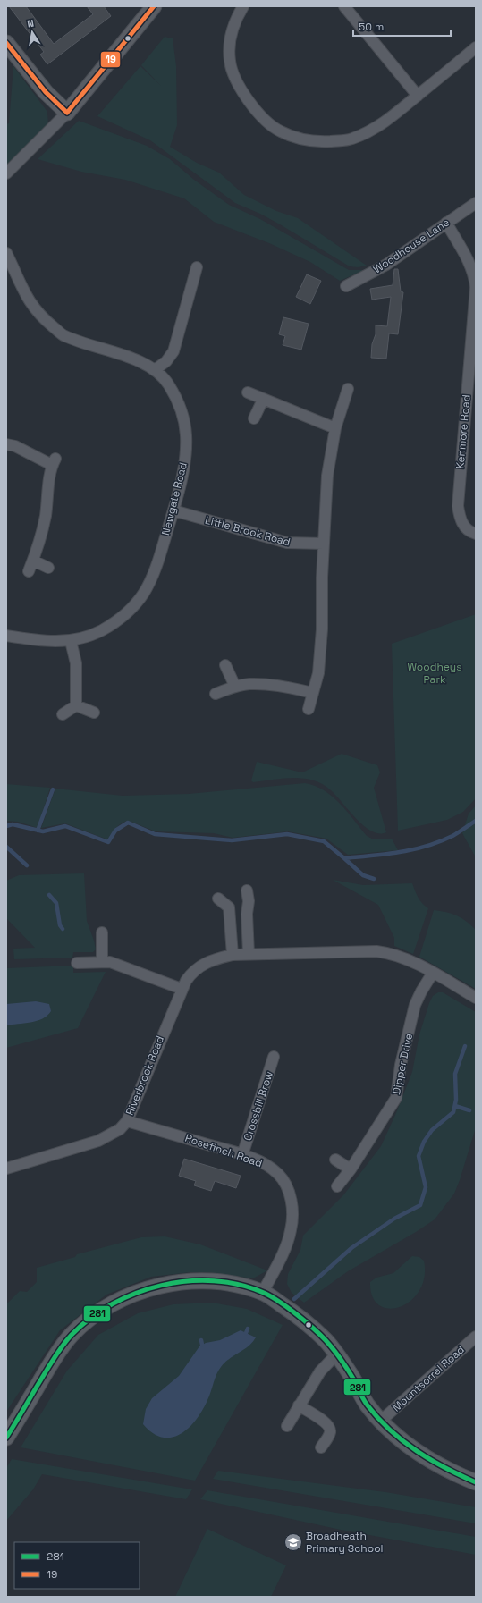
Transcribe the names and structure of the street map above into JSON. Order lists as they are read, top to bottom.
{
  "streets": {
    "street": [
      "Woodhouse Lane",
      "Kenmore Road",
      "Newgate Road",
      "Little Brook Road",
      "Dipper Drive",
      "Riverbrook Road",
      "Crossbill Brow",
      "Rosefinch Road",
      "Mountsorrel Road"
    ]
  },
  "crossings": [
    ["Woodhouse Lane", "Kenmore Road"],
    ["Newgate Road", "Little Brook Road"],
    ["Dipper Drive", "Riverbrook Road"],
    ["Riverbrook Road", "Rosefinch Road"],
    ["Crossbill Brow", "Rosefinch Road"]
  ],
  "parks": ["Woodheys Park"],
  "places": {
    "school or university": ["Broadheath Primary School"]
  },
  "lines": ["transit line 19", "transit line 281"],
  "legend": ["281", "19"],
  "scale_bar": "50 m",
  "north": "top"
}
